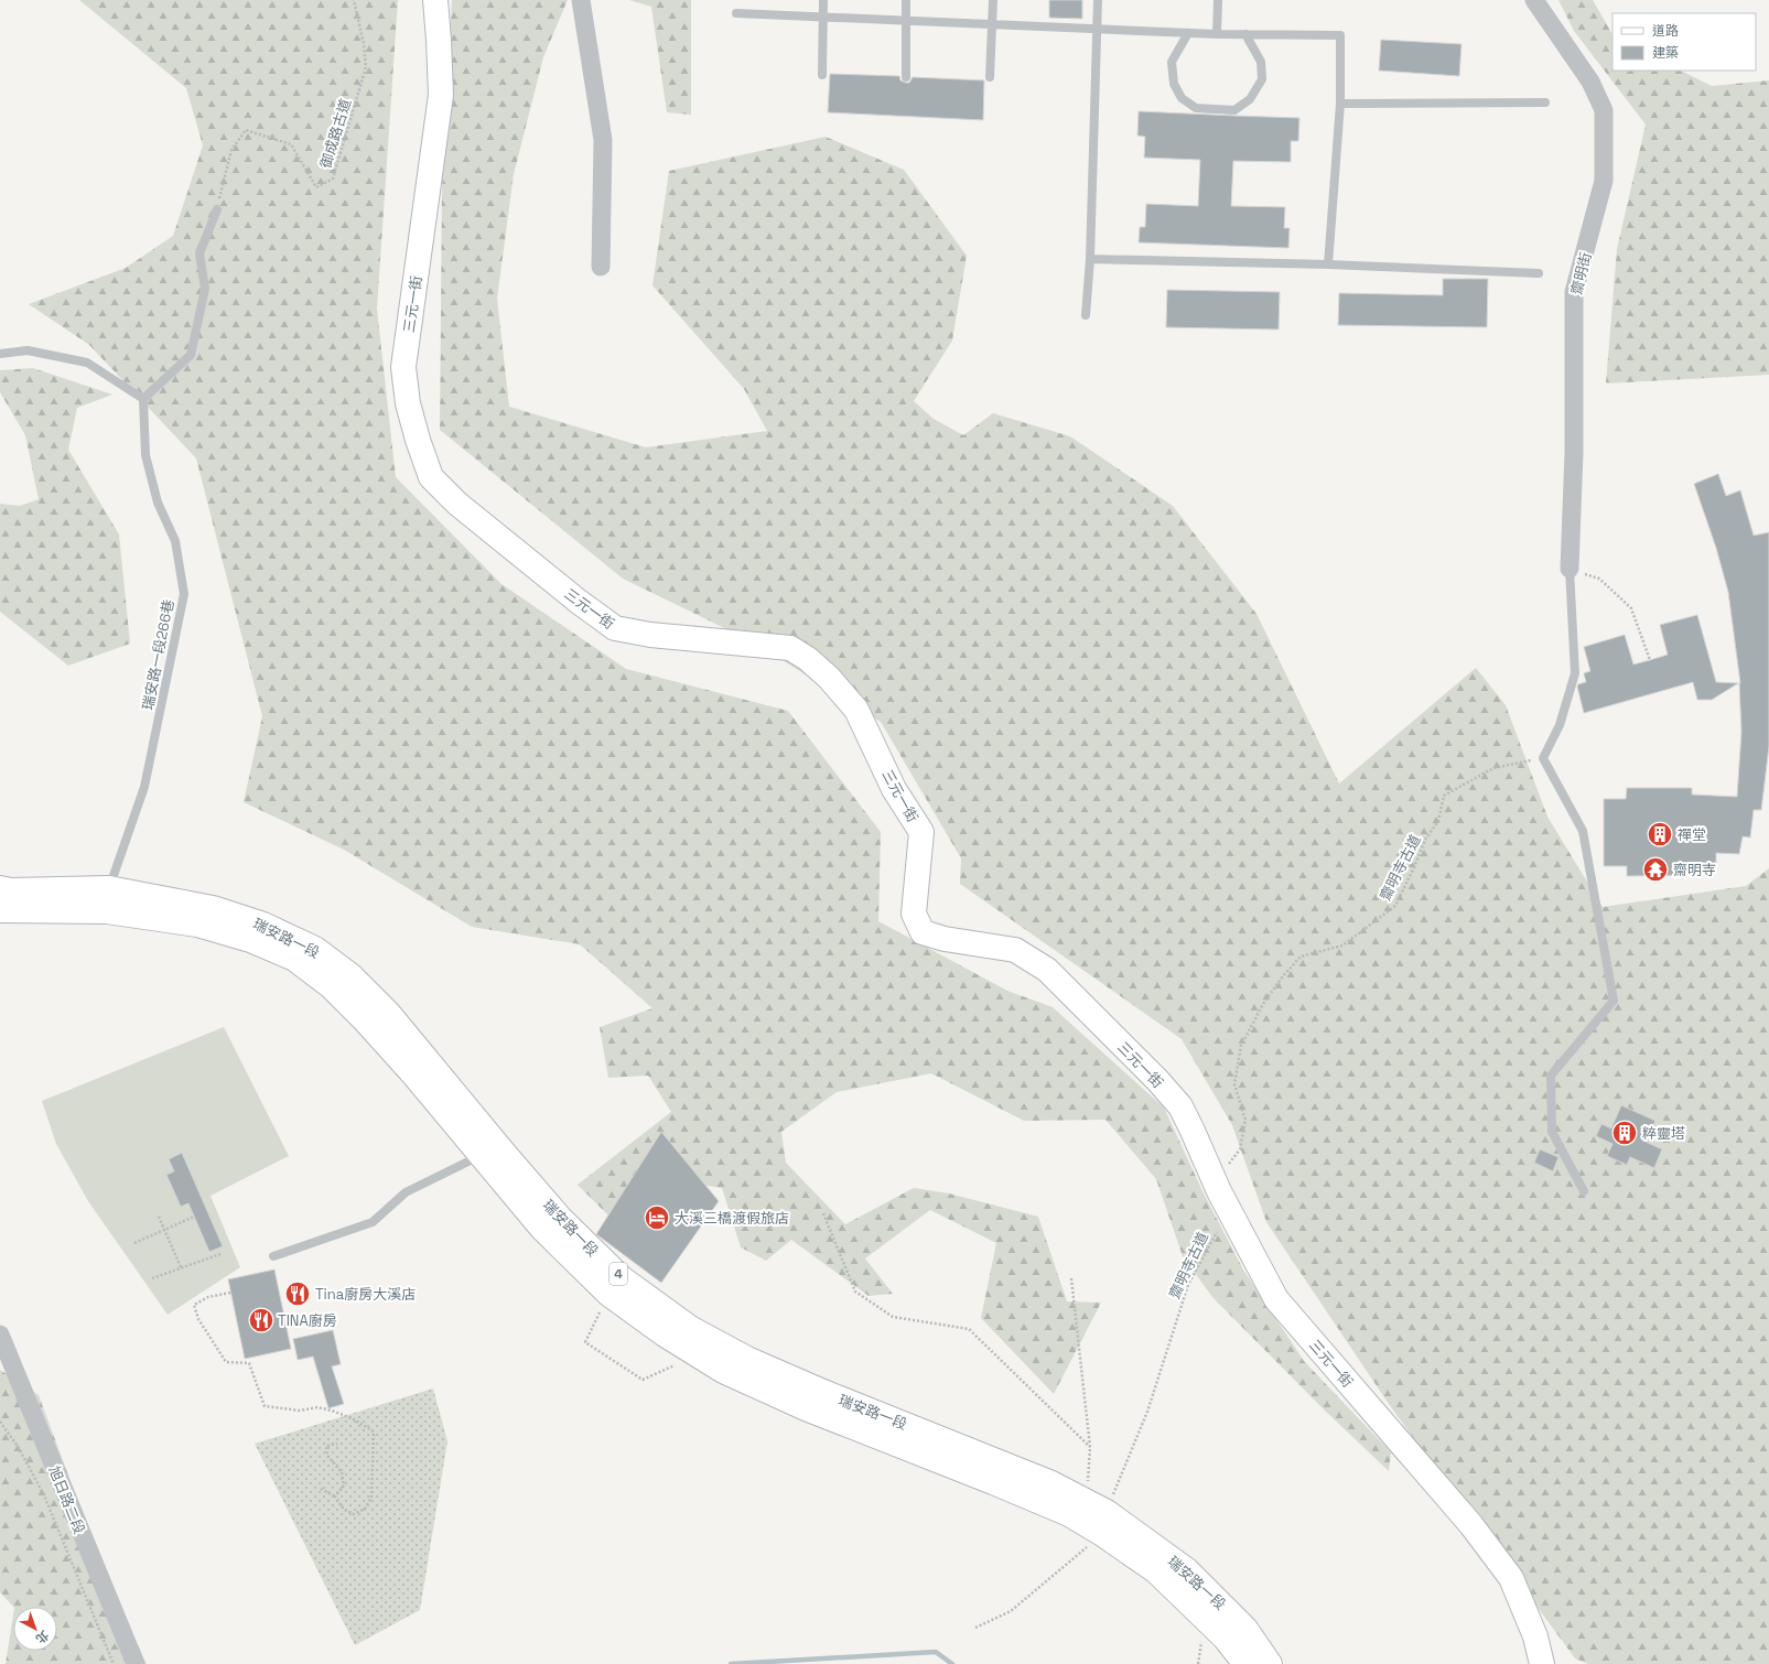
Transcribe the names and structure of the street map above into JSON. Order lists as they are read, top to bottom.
{
  "streets": {
    "main road": ["三元一街", "瑞安路一段", "4"],
    "street": ["齋明街", "旭日路二段"],
    "lane": ["瑞安路一段266巷"],
    "path": ["御成路古道", "齋明寺古道"]
  },
  "crossings": [
    ["三元一街", "齋明寺古道"],
    ["瑞安路一段266巷", "瑞安路一段"],
    ["齋明寺古道", "瑞安路一段"]
  ],
  "places": {
    "building": ["禪堂", "粹靈塔"],
    "temple": ["齋明寺"],
    "hotel": ["大溪三橋渡假旅店"],
    "restaurant": ["Tina廚房大溪店", "TINA廚房"]
  },
  "legend": ["道路", "建築"],
  "north": "bottom right"
}
